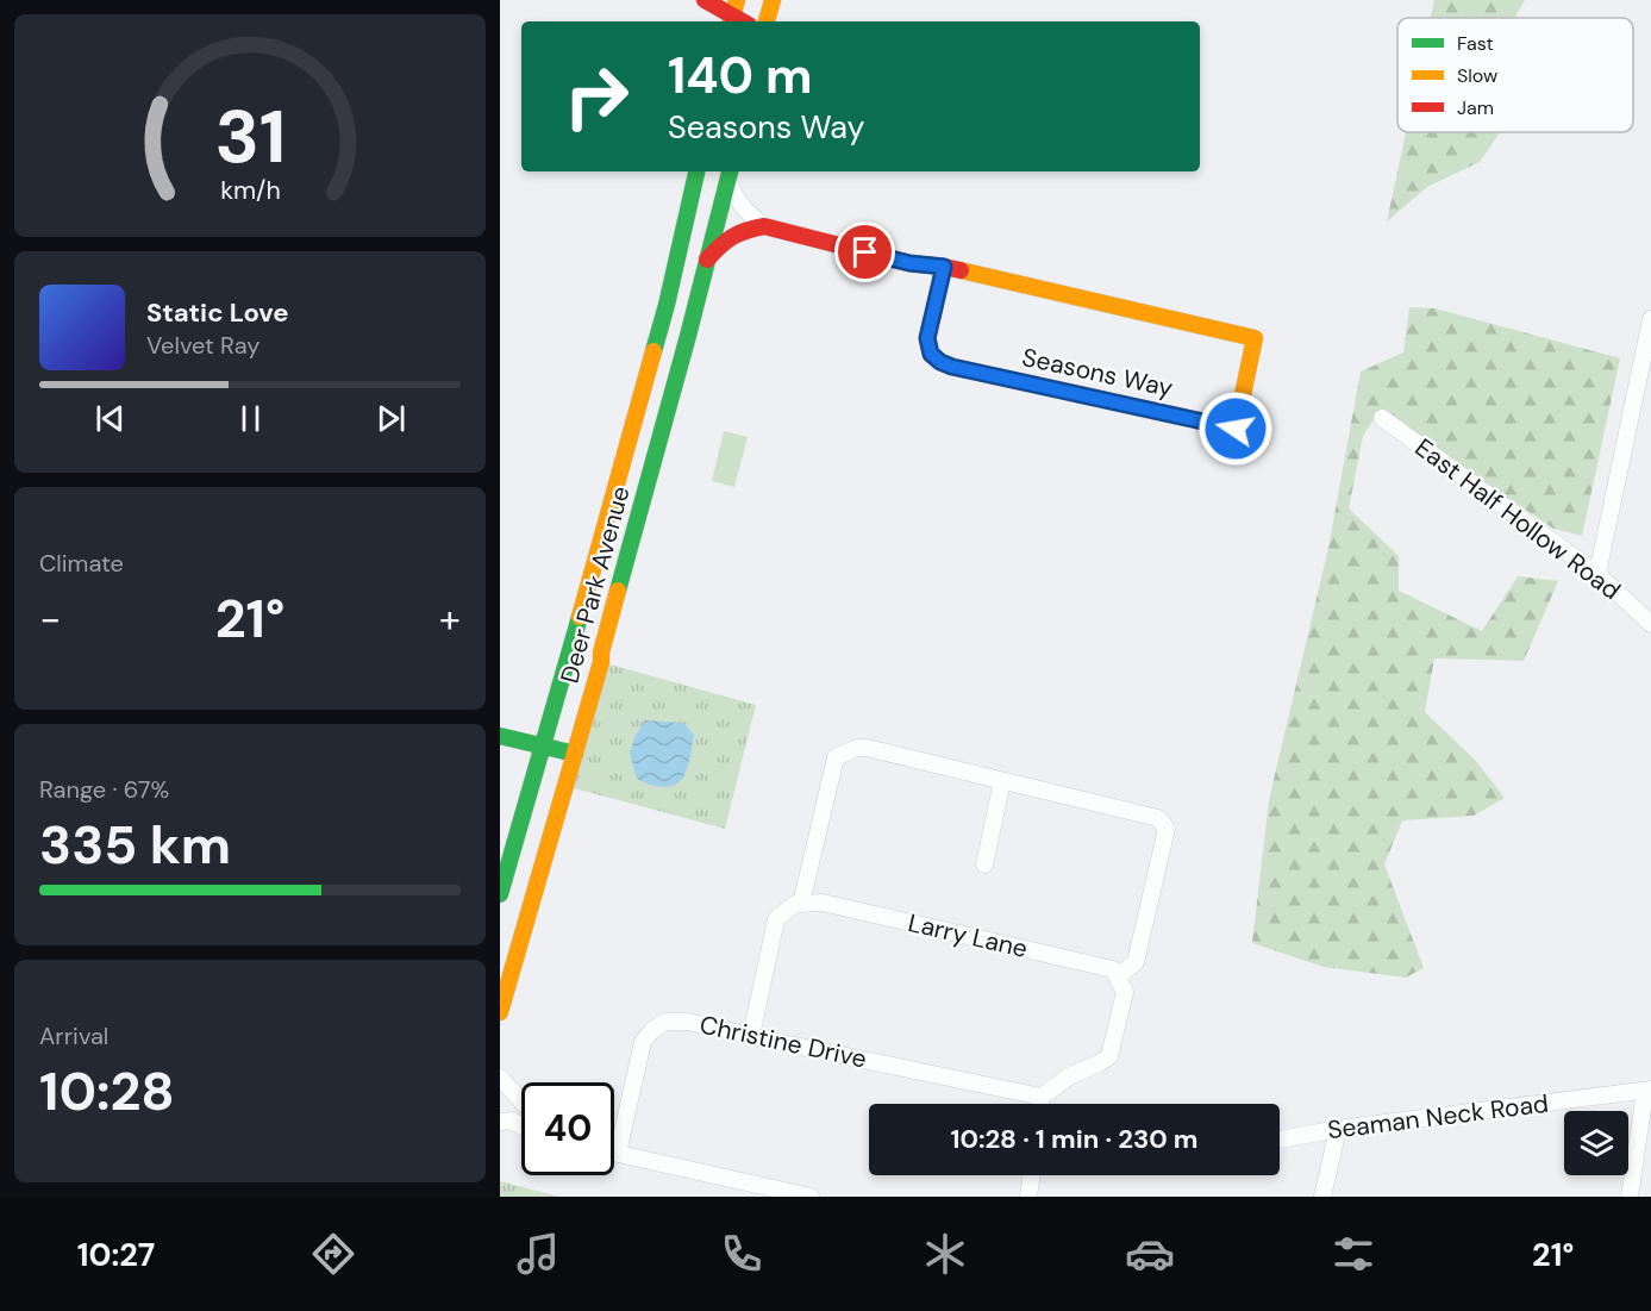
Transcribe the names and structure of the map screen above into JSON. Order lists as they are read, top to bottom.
{
  "streets": {
    "main road": ["Seasons Way", "Deer Park Avenue"],
    "street": [
      "East Half Hollow Road",
      "Larry Lane",
      "Christine Drive",
      "Seaman Neck Road"
    ]
  },
  "legend": ["Fast", "Slow", "Jam"],
  "page": {
    "turn": ["140 m", "Seasons Way"],
    "song": ["Static Love", "Velvet Ray"],
    "tile": [
      "Climate",
      ["Range · 67%", "335 km"],
      ["Arrival", "10:28"]
    ],
    "heat": ["−", "21°", "+"],
    "limit": "40",
    "trip": "10:28 · 1 min · 230 m",
    "tabs": ["10:27", "21°"],
    "gauge": ["31", "km/h"]
  }
}
